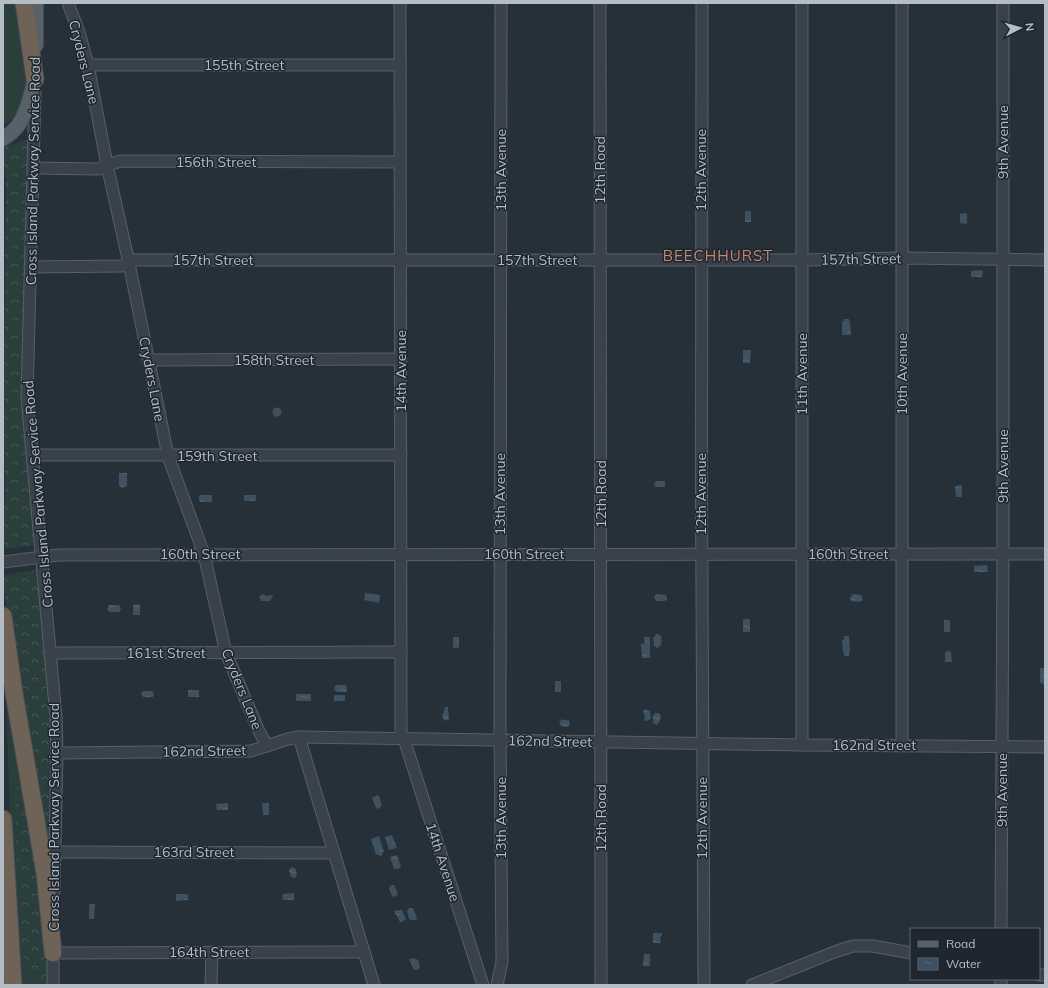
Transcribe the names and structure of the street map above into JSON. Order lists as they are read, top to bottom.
{
  "streets": {
    "main road": ["Cross Island Parkway Service Road"],
    "street": [
      "Cryders Lane",
      "155th Street",
      "9th Avenue",
      "156th Street",
      "13th Avenue",
      "12th Road",
      "12th Avenue",
      "157th Street",
      "158th Street",
      "14th Avenue",
      "11th Avenue",
      "10th Avenue",
      "159th Street",
      "160th Street",
      "161st Street",
      "162nd Street",
      "163rd Street",
      "164th Street"
    ]
  },
  "crossings": [
    ["Cryders Lane", "155th Street"],
    ["Cryders Lane", "156th Street"],
    ["Cryders Lane", "157th Street"],
    ["Cryders Lane", "158th Street"],
    ["Cryders Lane", "159th Street"],
    ["Cryders Lane", "160th Street"],
    ["Cryders Lane", "161st Street"],
    ["Cryders Lane", "162nd Street"],
    ["155th Street", "14th Avenue"],
    ["9th Avenue", "157th Street"],
    ["9th Avenue", "160th Street"],
    ["9th Avenue", "162nd Street"],
    ["156th Street", "Cross Island Parkway Service Road"],
    ["156th Street", "14th Avenue"],
    ["13th Avenue", "157th Street"],
    ["13th Avenue", "160th Street"],
    ["13th Avenue", "162nd Street"],
    ["12th Road", "157th Street"],
    ["12th Road", "160th Street"],
    ["12th Road", "162nd Street"],
    ["12th Avenue", "157th Street"],
    ["12th Avenue", "160th Street"],
    ["12th Avenue", "162nd Street"],
    ["Cross Island Parkway Service Road", "157th Street"],
    ["Cross Island Parkway Service Road", "159th Street"],
    ["Cross Island Parkway Service Road", "160th Street"],
    ["Cross Island Parkway Service Road", "161st Street"],
    ["Cross Island Parkway Service Road", "162nd Street"],
    ["Cross Island Parkway Service Road", "163rd Street"],
    ["Cross Island Parkway Service Road", "164th Street"],
    ["157th Street", "14th Avenue"],
    ["157th Street", "11th Avenue"],
    ["157th Street", "10th Avenue"],
    ["158th Street", "14th Avenue"],
    ["14th Avenue", "159th Street"],
    ["14th Avenue", "160th Street"],
    ["14th Avenue", "161st Street"],
    ["14th Avenue", "162nd Street"],
    ["11th Avenue", "160th Street"],
    ["11th Avenue", "162nd Street"],
    ["10th Avenue", "160th Street"],
    ["10th Avenue", "162nd Street"]
  ],
  "districts": ["BEECHHURST"],
  "legend": ["Road", "Water"],
  "north": "right"
}
